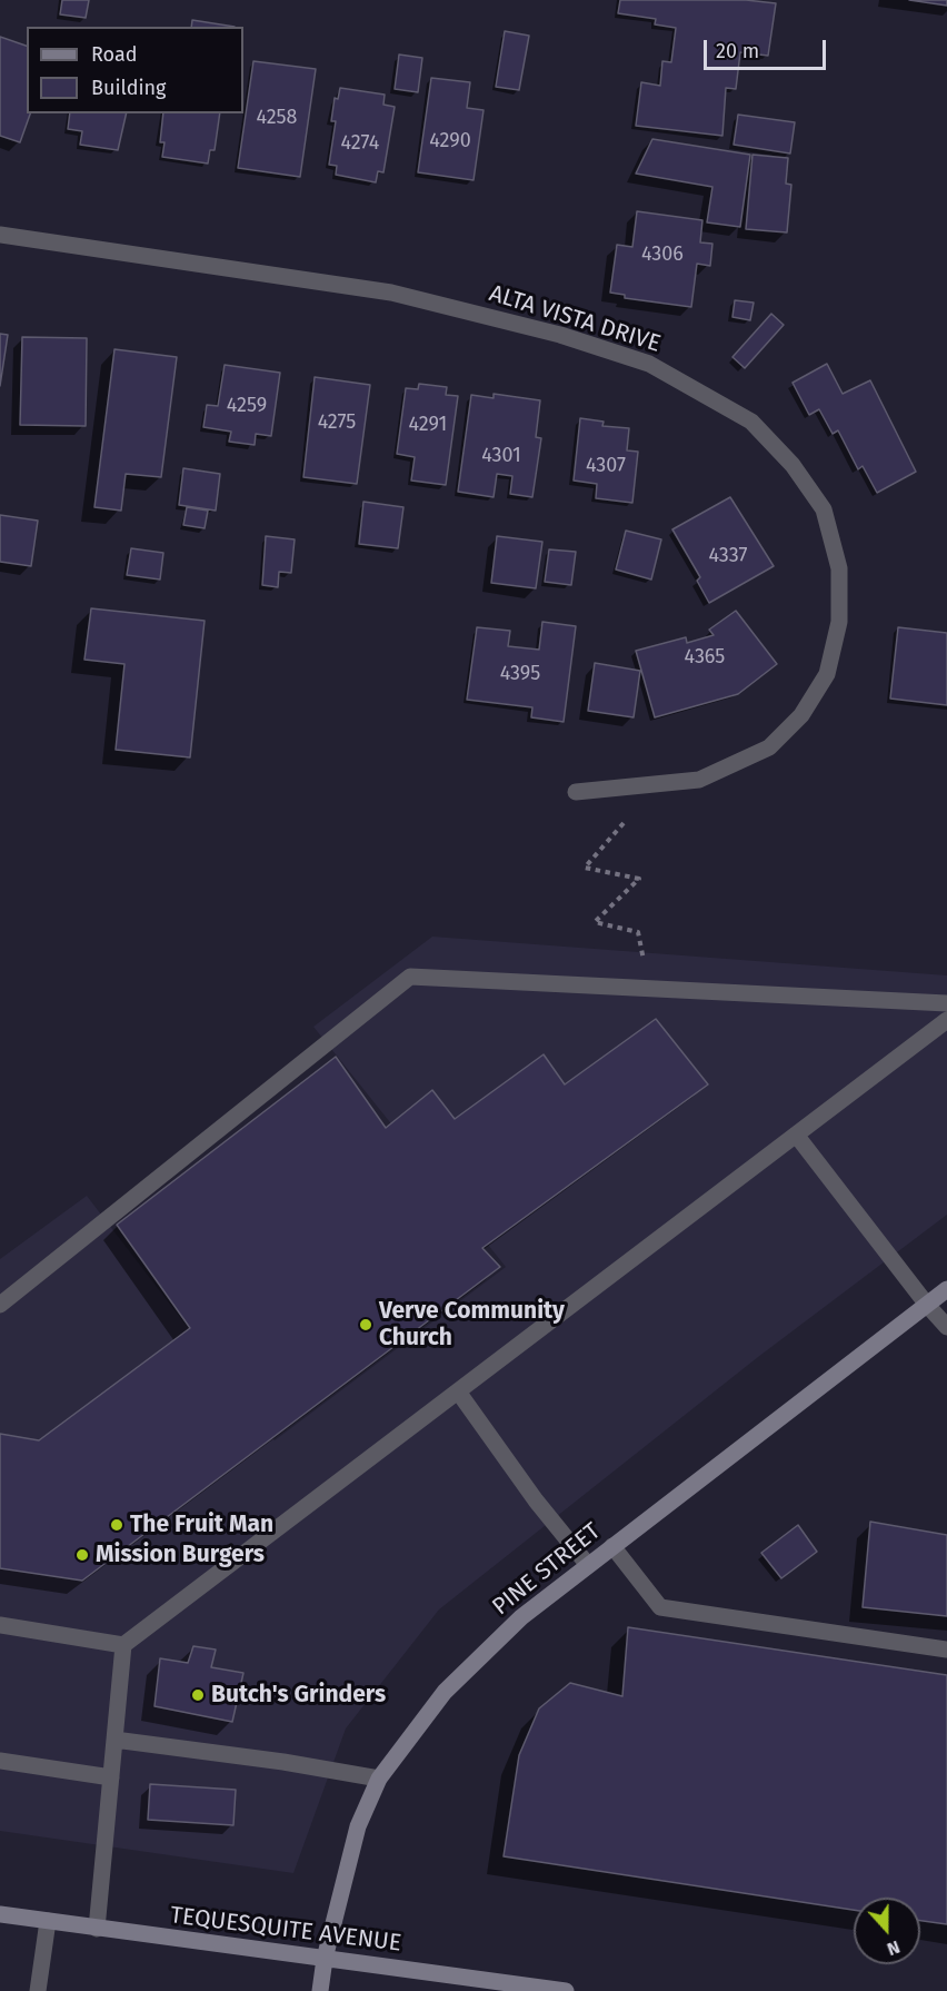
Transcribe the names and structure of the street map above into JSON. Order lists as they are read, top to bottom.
{
  "streets": {
    "street": ["ALTA VISTA DRIVE", "PINE STREET", "TEQUESQUITE AVENUE"]
  },
  "crossings": [
    ["PINE STREET", "TEQUESQUITE AVENUE"]
  ],
  "places": [
    "Verve Community Church",
    "The Fruit Man",
    "Mission Burgers",
    "Butch's Grinders"
  ],
  "house_numbers": [
    "4258",
    "4290",
    "4274",
    "4306",
    "4259",
    "4275",
    "4291",
    "4301",
    "4307",
    "4337",
    "4365",
    "4395"
  ],
  "legend": ["Road", "Building"],
  "scale_bar": "20 m",
  "north": "bottom"
}
